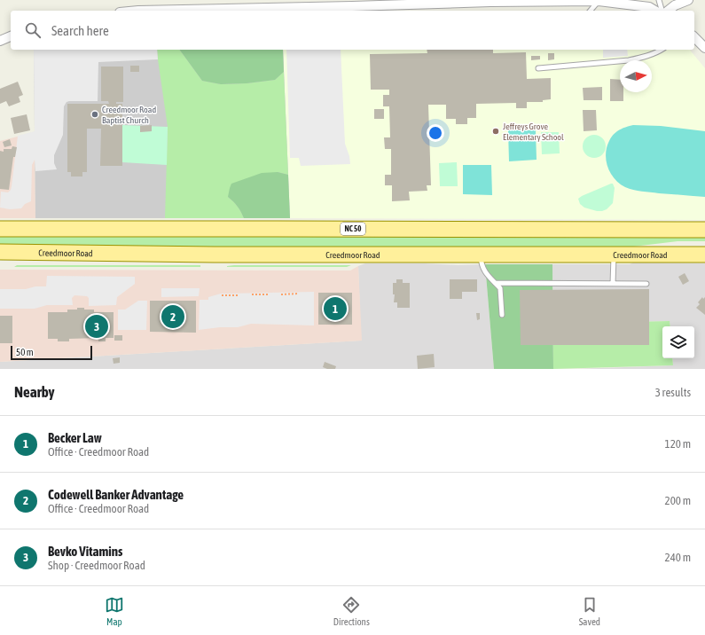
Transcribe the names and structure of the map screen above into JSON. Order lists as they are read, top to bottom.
{
  "streets": {
    "main road": ["NC 50", "Creedmoor Road"]
  },
  "places": ["Creedmoor Road Baptist Church", "Jeffreys Grove Elementary School"],
  "scale_bar": "50 m",
  "north": "right",
  "page": {
    "search": "Search here",
    "pins": ["1", "2", "3"],
    "scale": "50 m",
    "heading": ["Nearby", "3 results"],
    "list": [
      {
        "mark": "1",
        "name": "Becker Law",
        "note": "Office · Creedmoor Road",
        "value": "120 m"
      },
      {
        "mark": "2",
        "name": "Codewell Banker Advantage",
        "note": "Office · Creedmoor Road",
        "value": "200 m"
      },
      {
        "mark": "3",
        "name": "Bevko Vitamins",
        "note": "Shop · Creedmoor Road",
        "value": "240 m"
      }
    ],
    "nav": ["Map", "Directions", "Saved"]
  }
}
